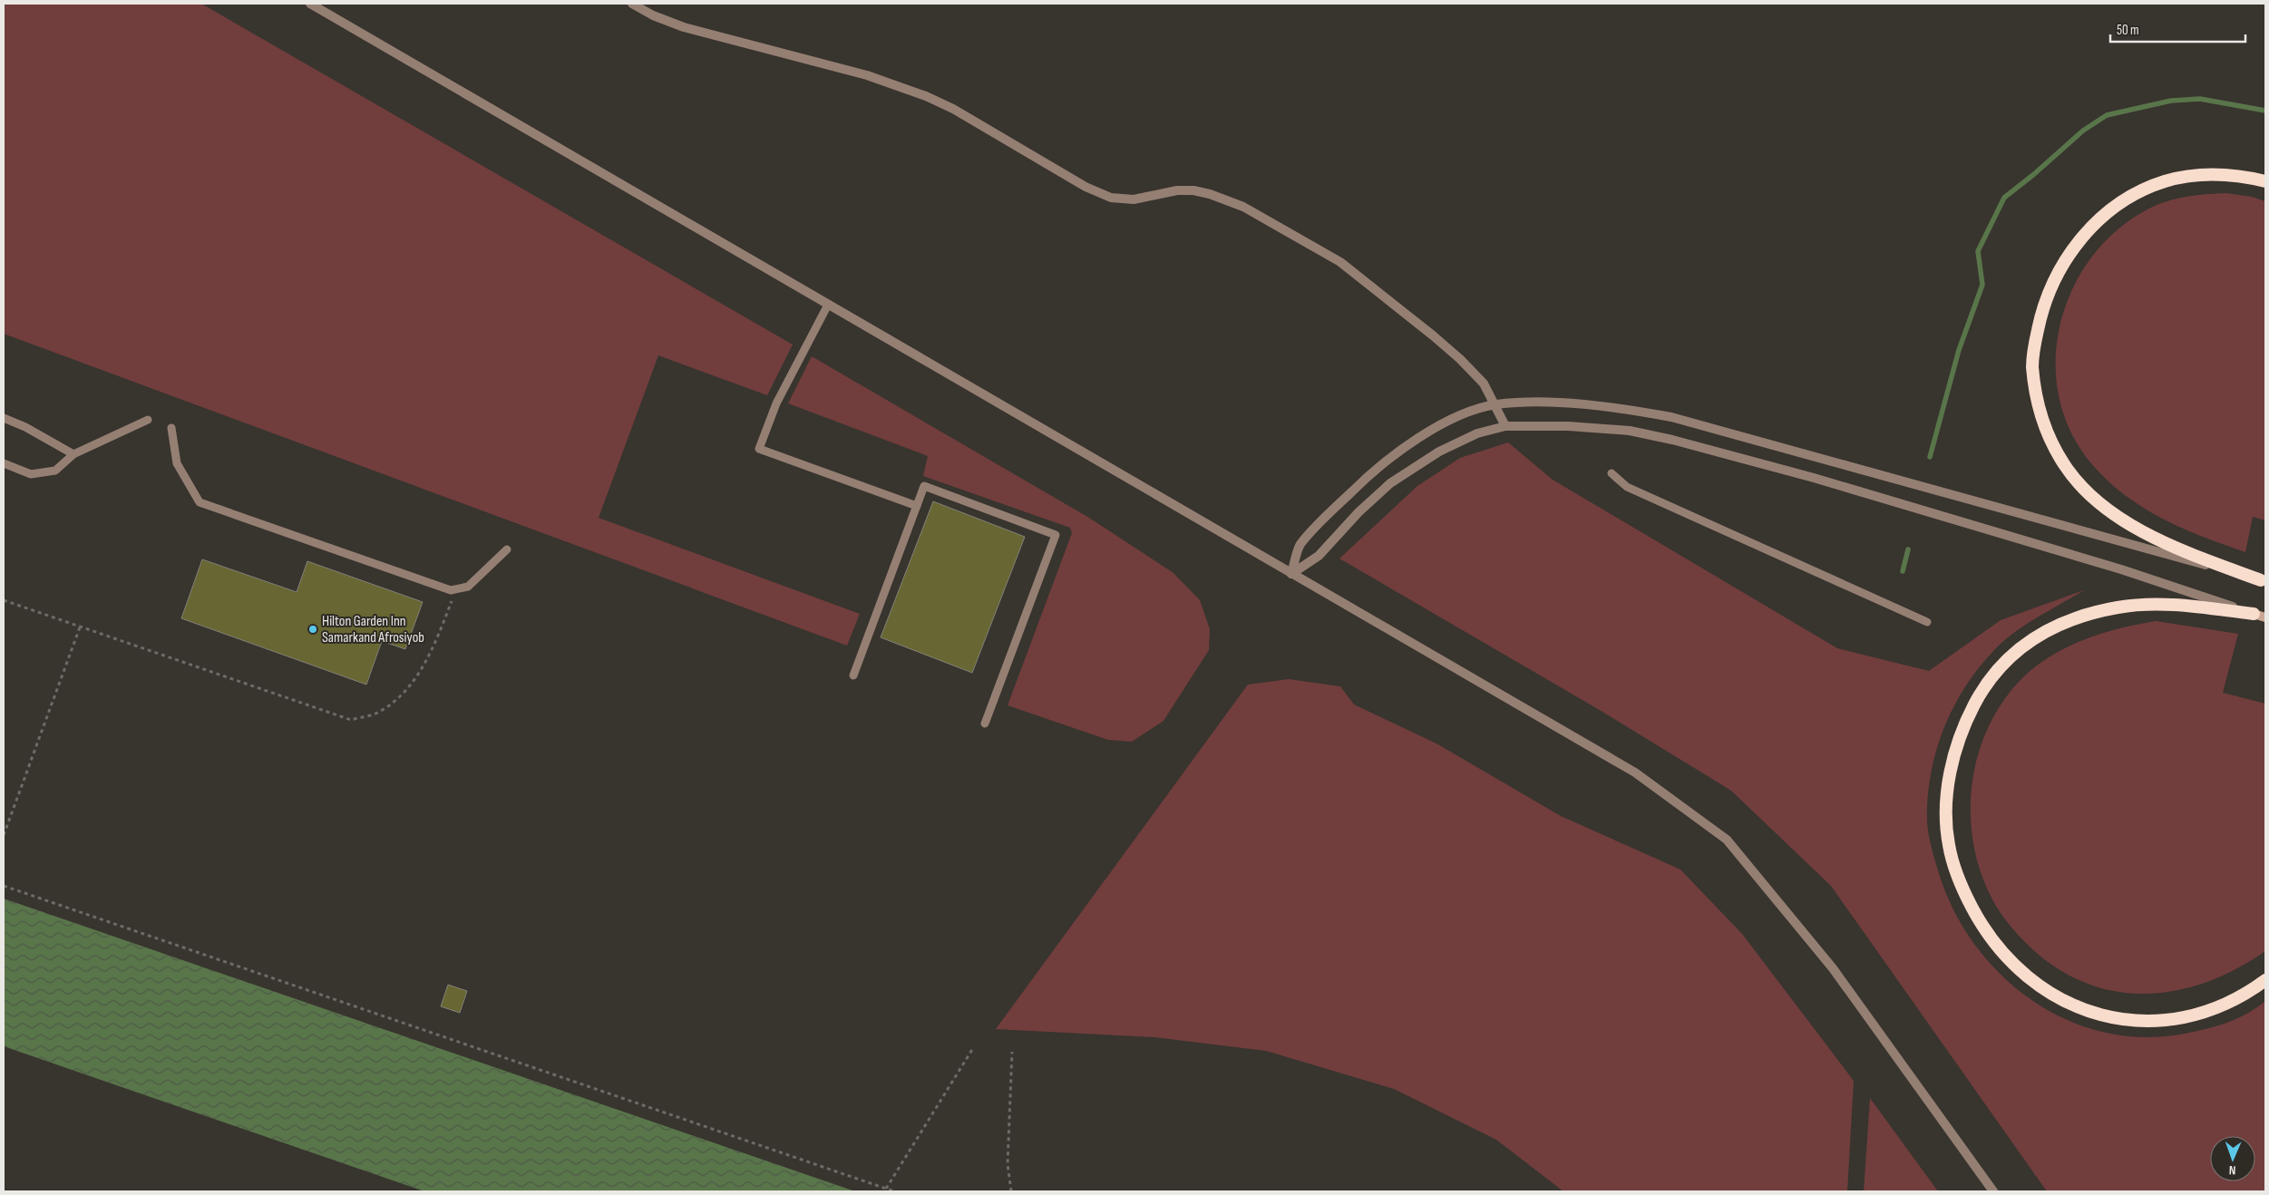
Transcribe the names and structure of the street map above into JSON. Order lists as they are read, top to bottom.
{
  "places": ["Hilton Garden Inn Samarkand Afrosiyob"],
  "scale_bar": "50 m",
  "north": "bottom"
}
